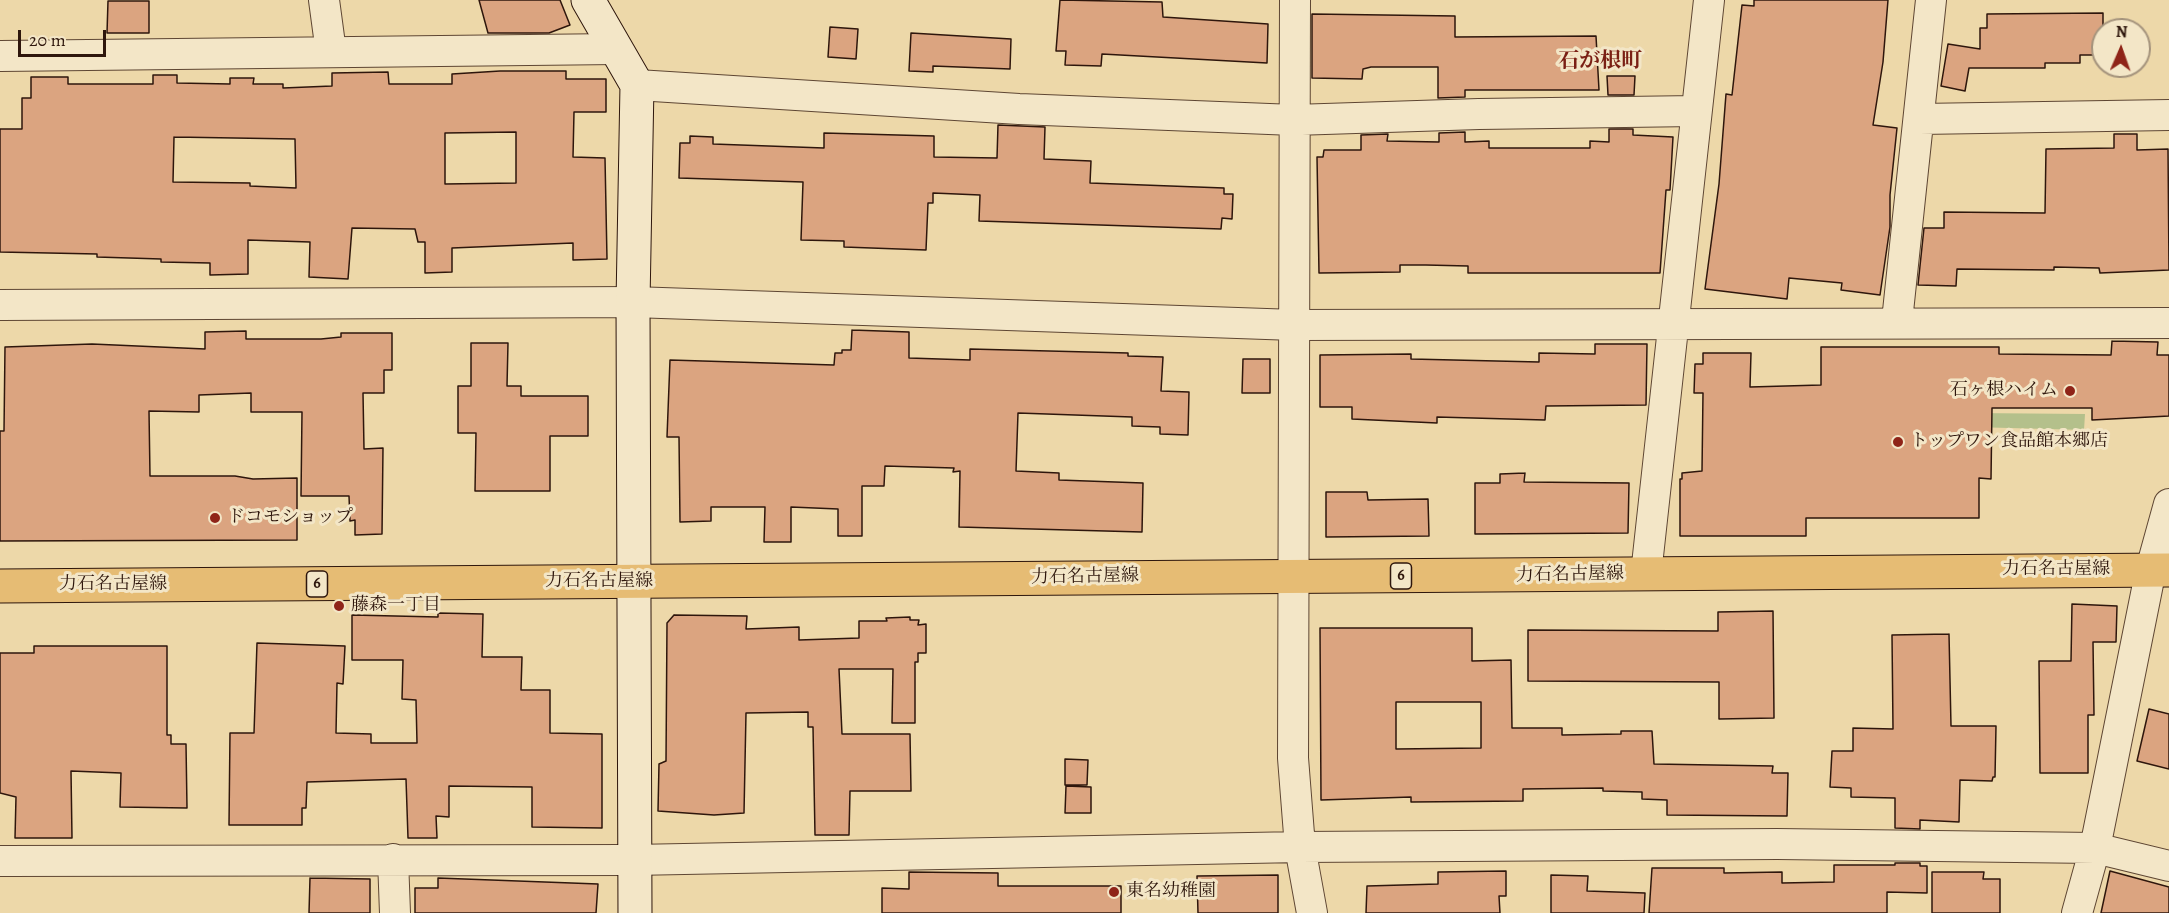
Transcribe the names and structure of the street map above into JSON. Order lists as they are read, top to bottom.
{
  "streets": {
    "main road": ["力石名古屋線", "6"]
  },
  "districts": ["石が根町"],
  "places": [
    "石ヶ根ハイム",
    "トップワン食品館本郷店",
    "ドコモショップ",
    "藤森一丁目",
    "東名幼稚園"
  ],
  "scale_bar": "20 m",
  "north": "top"
}
